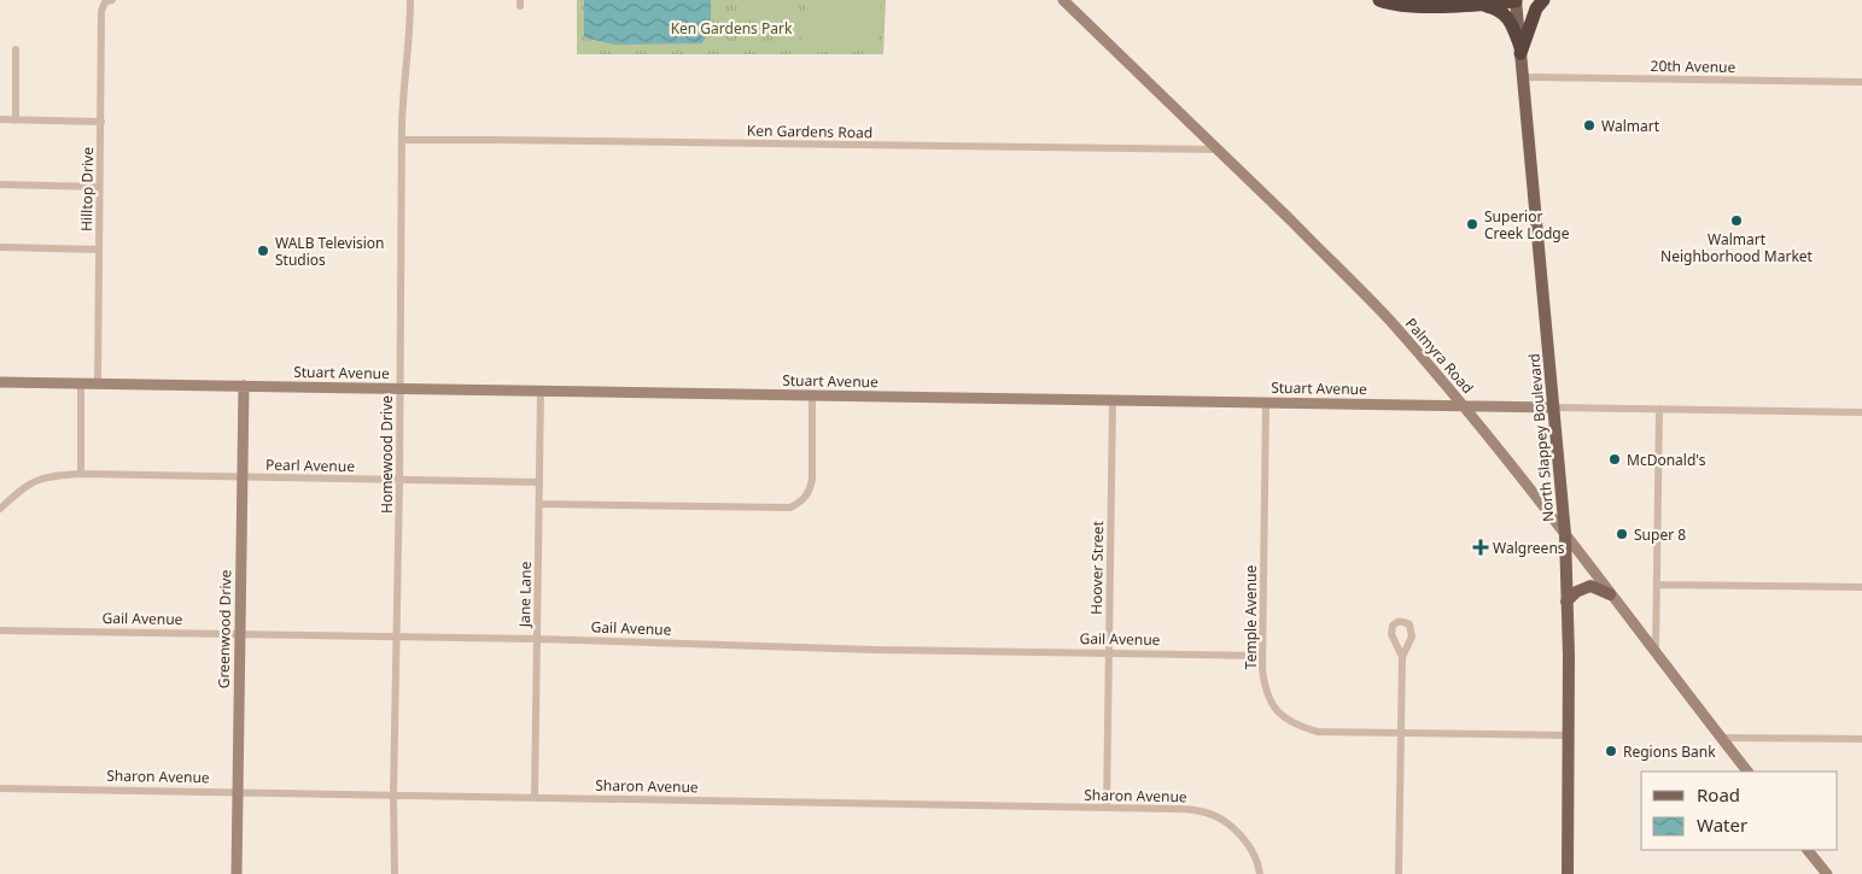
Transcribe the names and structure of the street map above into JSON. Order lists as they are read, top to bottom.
{
  "streets": {
    "main road": ["North Slappey Boulevard"],
    "street": [
      "20th Avenue",
      "Ken Gardens Road",
      "Hilltop Drive",
      "Palmyra Road",
      "Stuart Avenue",
      "Homewood Drive",
      "Pearl Avenue",
      "Hoover Street",
      "Jane Lane",
      "Temple Avenue",
      "Gail Avenue",
      "Greenwood Drive",
      "Sharon Avenue"
    ]
  },
  "crossings": [
    ["20th Avenue", "North Slappey Boulevard"],
    ["Ken Gardens Road", "Palmyra Road"],
    ["Ken Gardens Road", "Homewood Drive"],
    ["Hilltop Drive", "Stuart Avenue"],
    ["Palmyra Road", "Stuart Avenue"],
    ["Palmyra Road", "North Slappey Boulevard"],
    ["Stuart Avenue", "North Slappey Boulevard"],
    ["Stuart Avenue", "Homewood Drive"],
    ["Stuart Avenue", "Hoover Street"],
    ["Stuart Avenue", "Jane Lane"],
    ["Stuart Avenue", "Temple Avenue"],
    ["Stuart Avenue", "Greenwood Drive"],
    ["North Slappey Boulevard", "Temple Avenue"],
    ["Homewood Drive", "Pearl Avenue"],
    ["Homewood Drive", "Gail Avenue"],
    ["Homewood Drive", "Sharon Avenue"],
    ["Pearl Avenue", "Jane Lane"],
    ["Pearl Avenue", "Greenwood Drive"],
    ["Hoover Street", "Gail Avenue"],
    ["Hoover Street", "Sharon Avenue"],
    ["Jane Lane", "Gail Avenue"],
    ["Jane Lane", "Sharon Avenue"],
    ["Temple Avenue", "Gail Avenue"],
    ["Gail Avenue", "Greenwood Drive"],
    ["Greenwood Drive", "Sharon Avenue"]
  ],
  "parks": ["Ken Gardens Park"],
  "places": {
    "other": [
      "Walmart",
      "Walmart Neighborhood Market",
      "Superior Creek Lodge",
      "WALB Television Studios",
      "McDonald's",
      "Super 8",
      "Regions Bank"
    ],
    "health": ["Walgreens"]
  },
  "legend": ["Road", "Water"]
}
